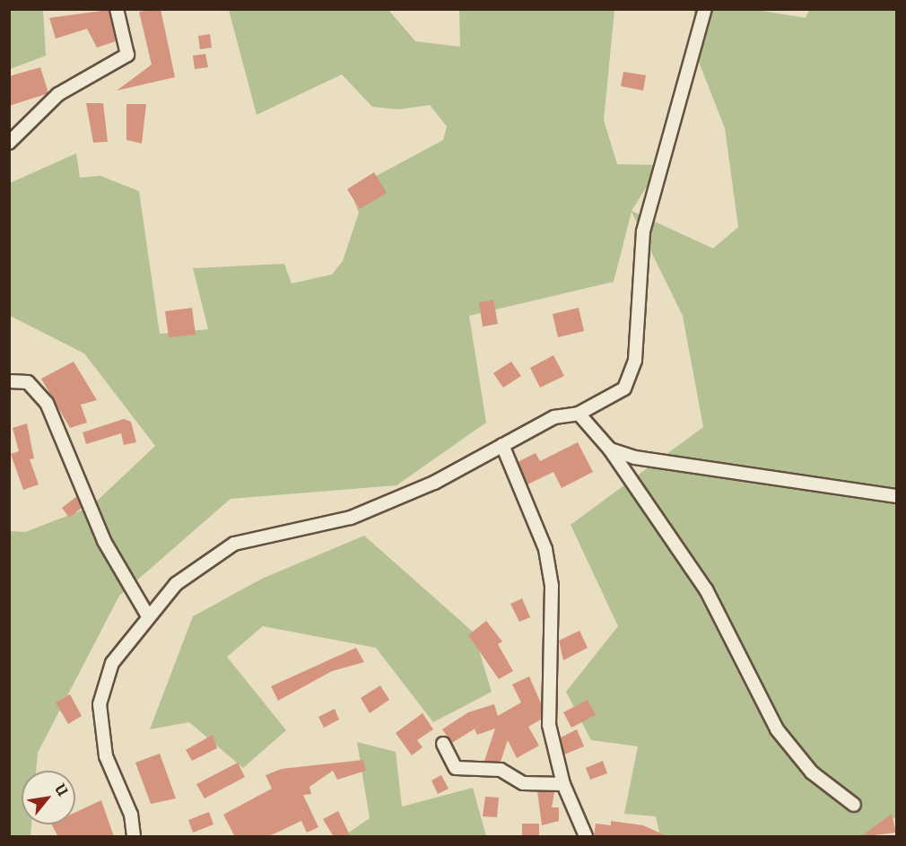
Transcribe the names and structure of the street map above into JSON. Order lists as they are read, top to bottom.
{
  "north": "top right"
}
